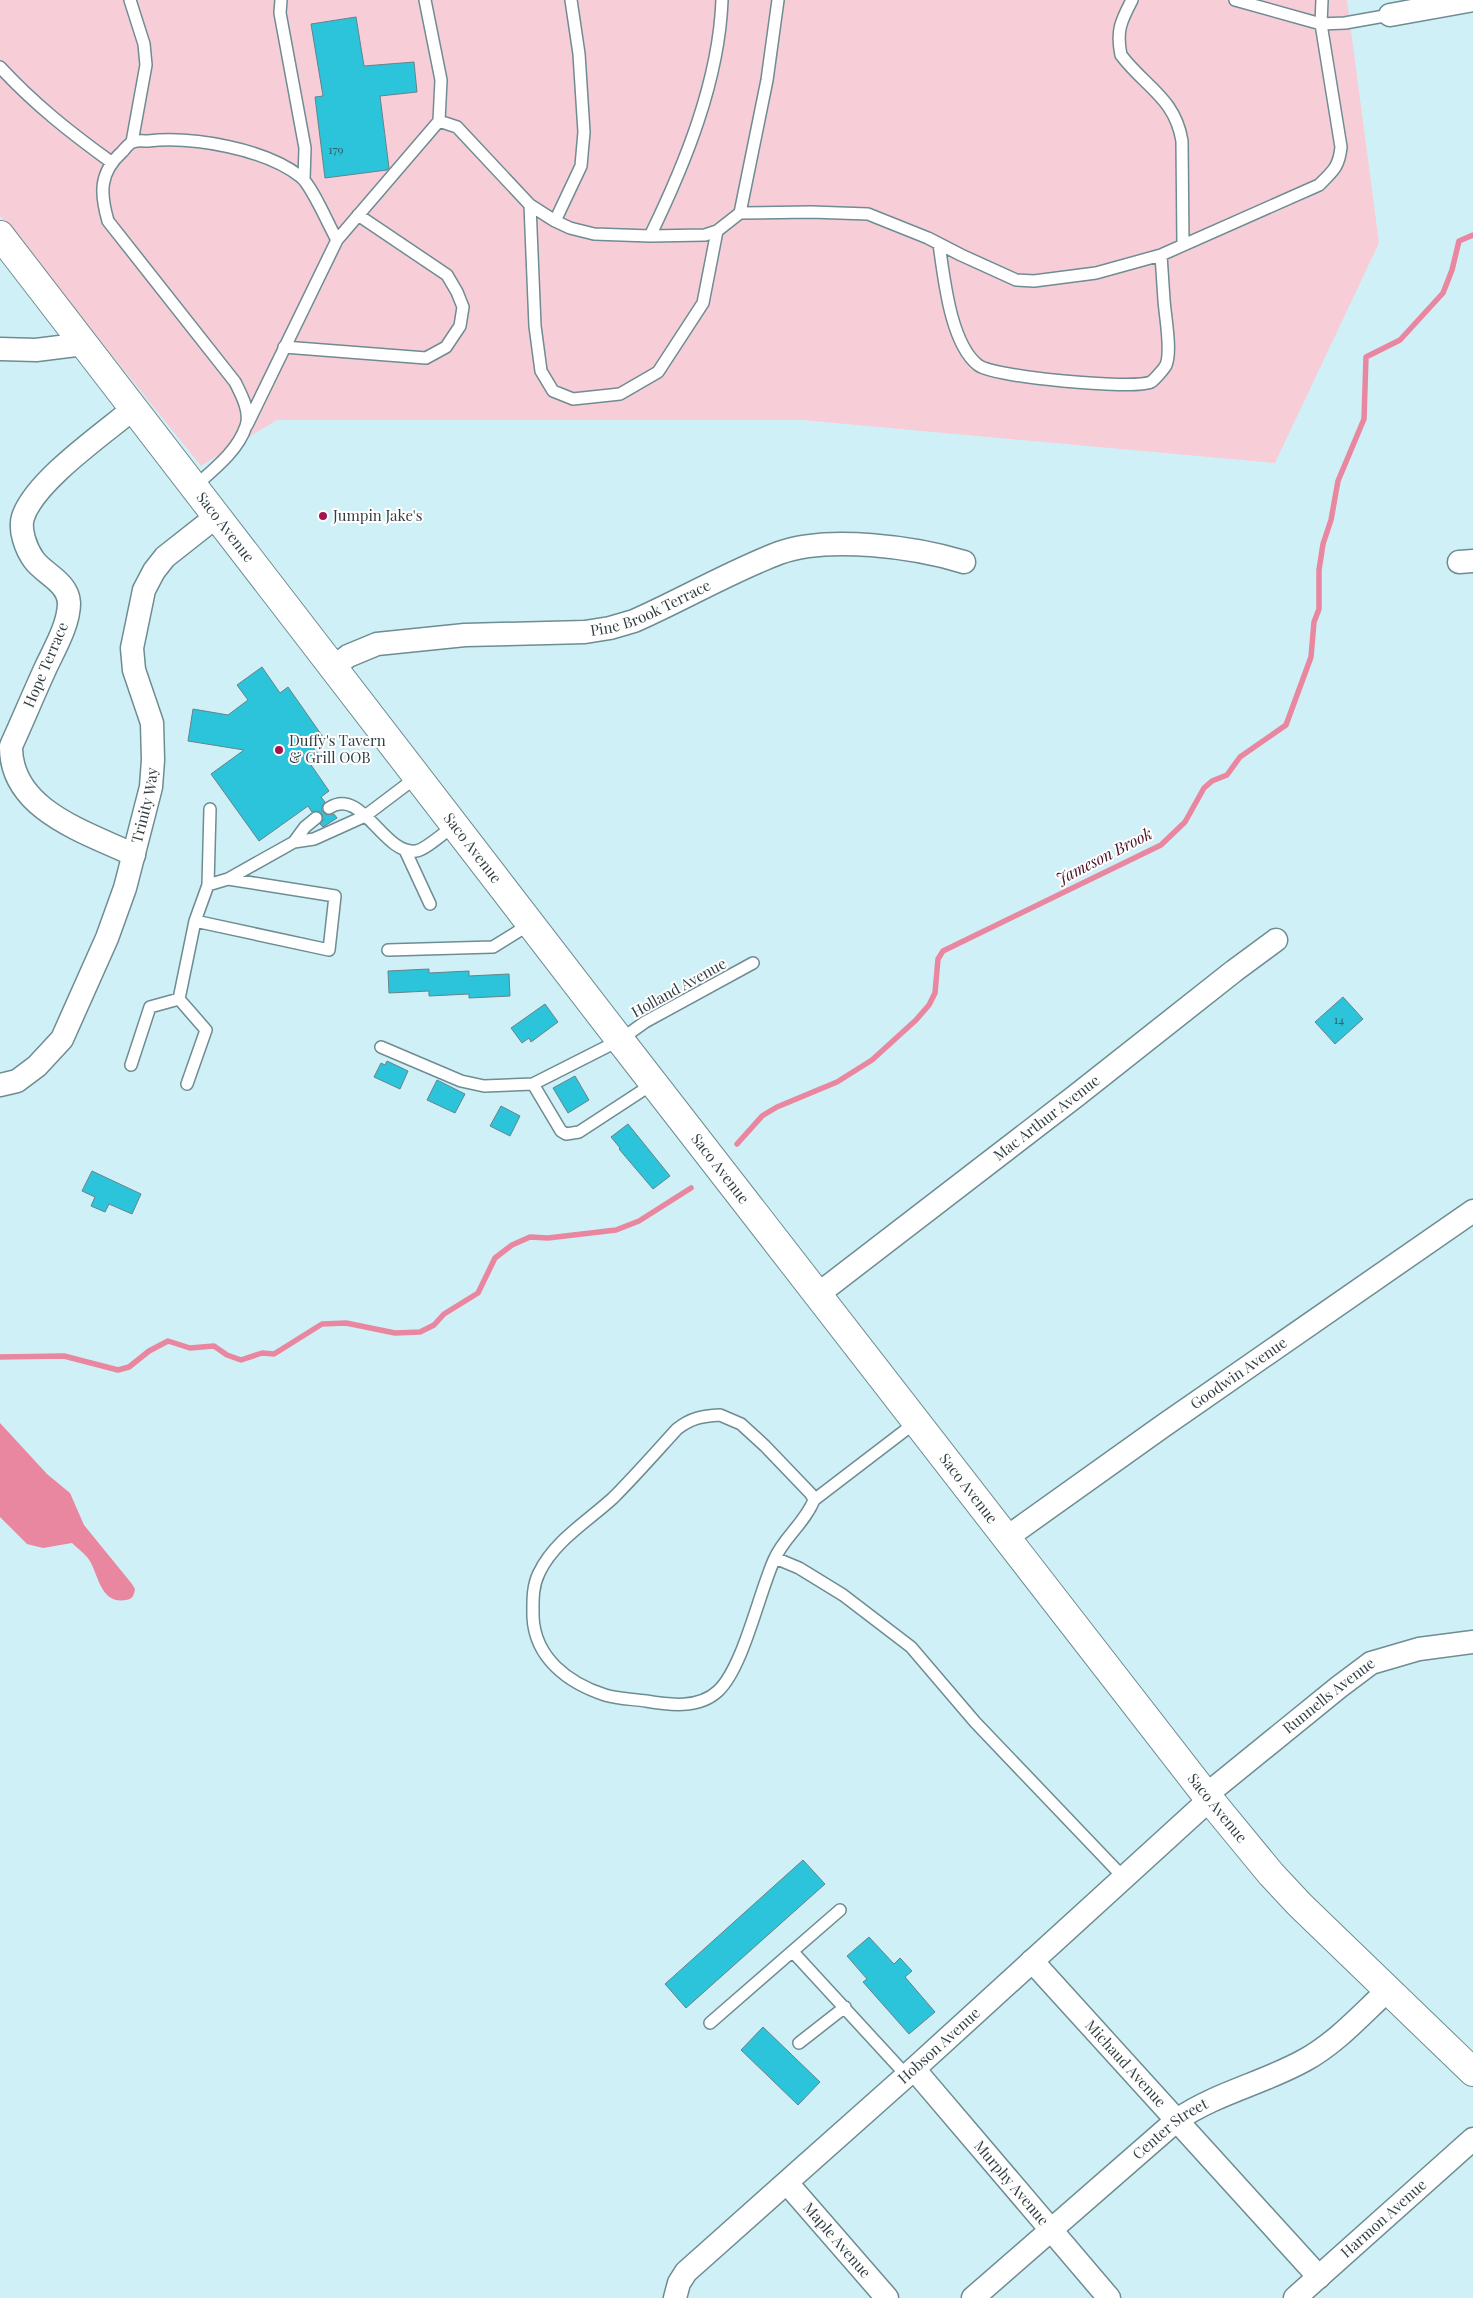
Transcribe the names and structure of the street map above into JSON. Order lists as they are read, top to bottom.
{
  "streets": {
    "main road": ["Saco Avenue"],
    "street": [
      "Pine Brook Terrace",
      "Hope Terrace",
      "Trinity Way",
      "Mac Arthur Avenue",
      "Goodwin Avenue",
      "Runnells Avenue",
      "Hobson Avenue",
      "Michaud Avenue",
      "Center Street",
      "Murphy Avenue",
      "Harmon Avenue",
      "Maple Avenue"
    ],
    "lane": ["Holland Avenue"]
  },
  "crossings": [
    ["Saco Avenue", "Pine Brook Terrace"],
    ["Saco Avenue", "Hope Terrace"],
    ["Saco Avenue", "Trinity Way"],
    ["Saco Avenue", "Holland Avenue"],
    ["Saco Avenue", "Mac Arthur Avenue"],
    ["Saco Avenue", "Goodwin Avenue"],
    ["Saco Avenue", "Runnells Avenue"],
    ["Saco Avenue", "Hobson Avenue"],
    ["Saco Avenue", "Center Street"],
    ["Hope Terrace", "Trinity Way"],
    ["Runnells Avenue", "Hobson Avenue"],
    ["Hobson Avenue", "Michaud Avenue"],
    ["Hobson Avenue", "Murphy Avenue"],
    ["Hobson Avenue", "Maple Avenue"],
    ["Michaud Avenue", "Center Street"],
    ["Michaud Avenue", "Harmon Avenue"],
    ["Center Street", "Murphy Avenue"]
  ],
  "water": ["Jameson Brook"],
  "places": ["Jumpin Jake's", "Duffy's Tavern & Grill OOB"],
  "house_numbers": ["179", "14"]
}
